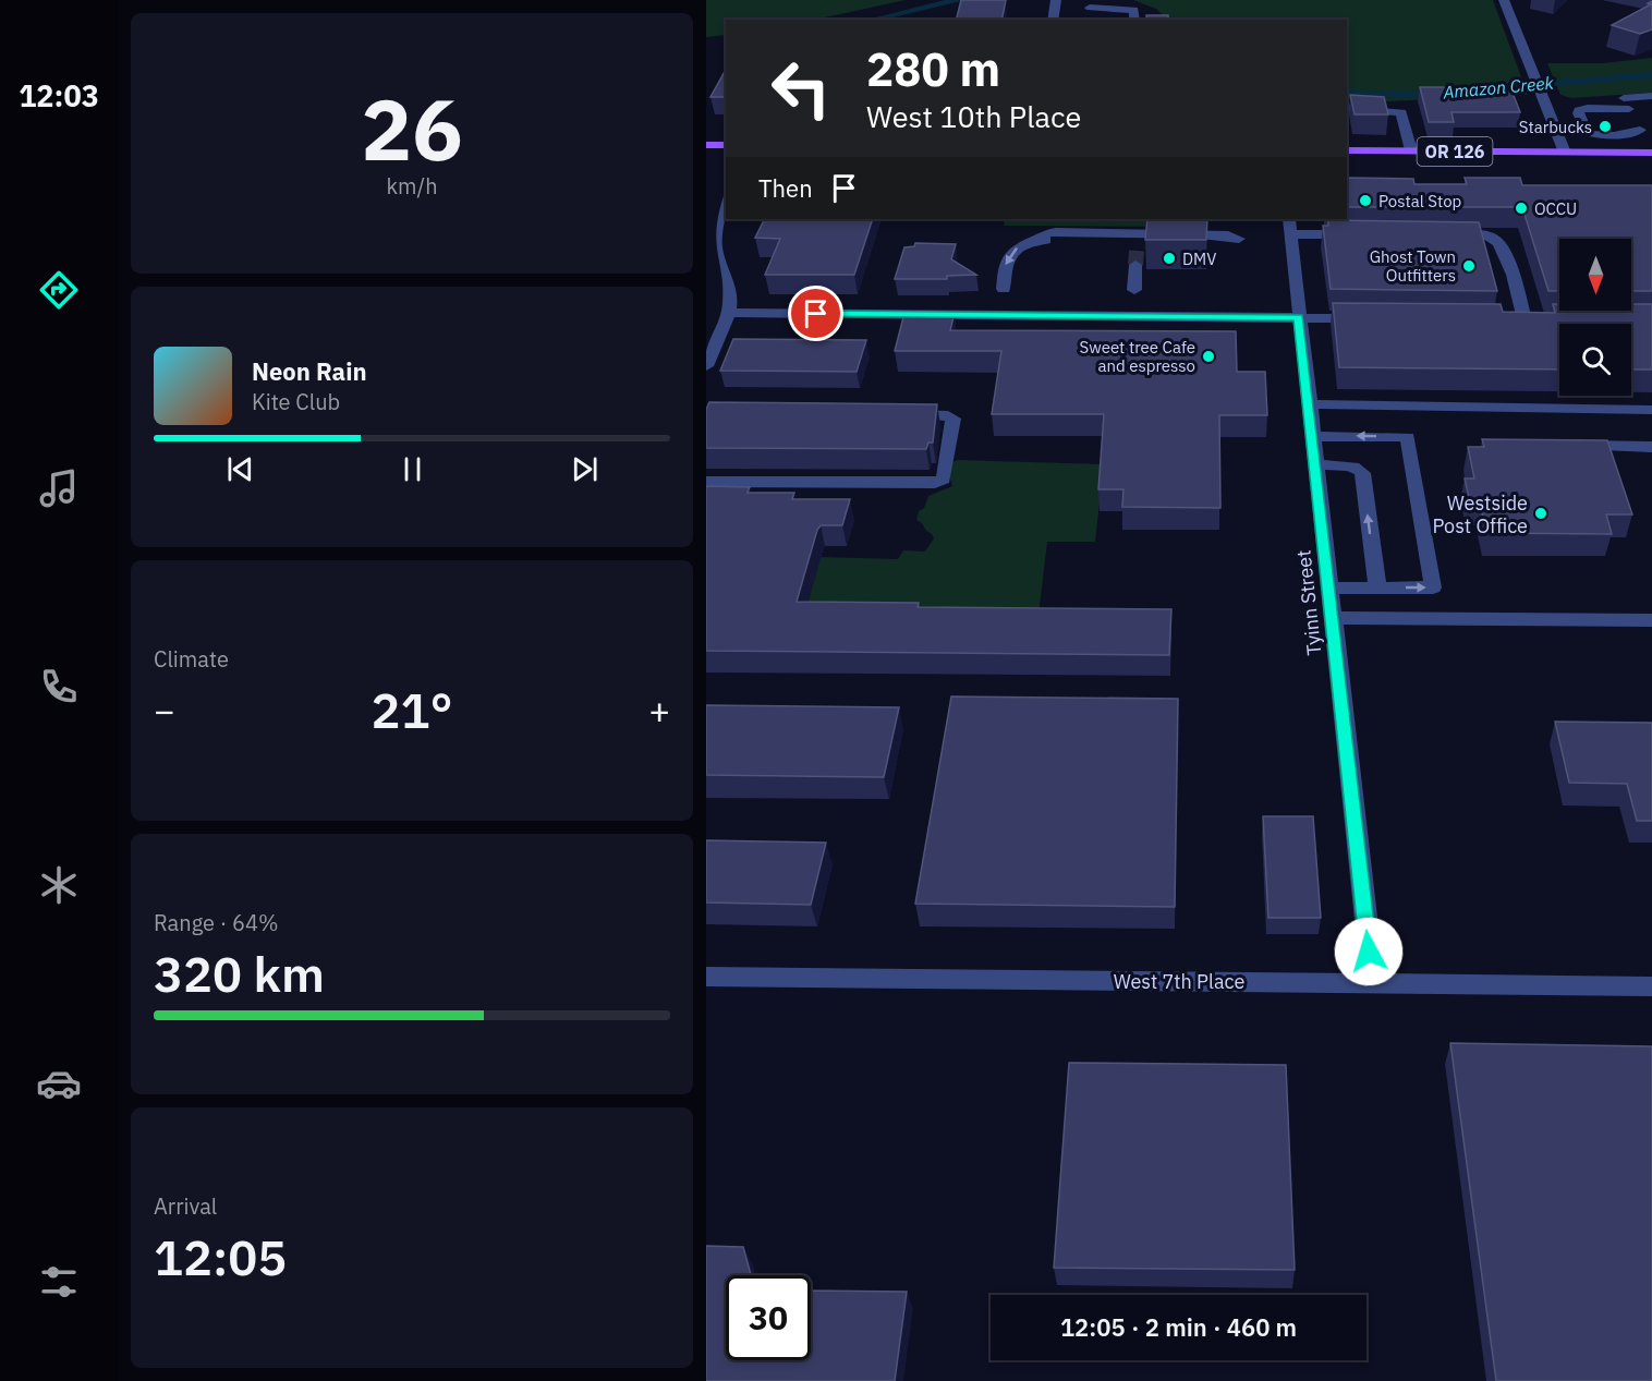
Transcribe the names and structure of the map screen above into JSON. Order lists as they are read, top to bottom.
{
  "streets": {
    "main road": ["OR 126"],
    "street": ["Tyinn Street", "West 7th Place"]
  },
  "crossings": [
    ["Tyinn Street", "West 7th Place"]
  ],
  "water": ["Amazon Creek"],
  "places": [
    "Starbucks",
    "Postal Stop",
    "OCCU",
    "DMV",
    "Ghost Town Outfitters",
    "Sweet tree Cafe and espresso",
    "Westside Post Office"
  ],
  "north": "bottom",
  "page": {
    "tabs": "12:03",
    "tile": [
      ["26", "km/h"],
      "Climate",
      ["Range · 64%", "320 km"],
      ["Arrival", "12:05"]
    ],
    "turn": ["280 m", "West 10th Place"],
    "then": "Then",
    "song": ["Neon Rain", "Kite Club"],
    "heat": ["−", "21°", "+"],
    "limit": "30",
    "trip": "12:05 · 2 min · 460 m"
  }
}
